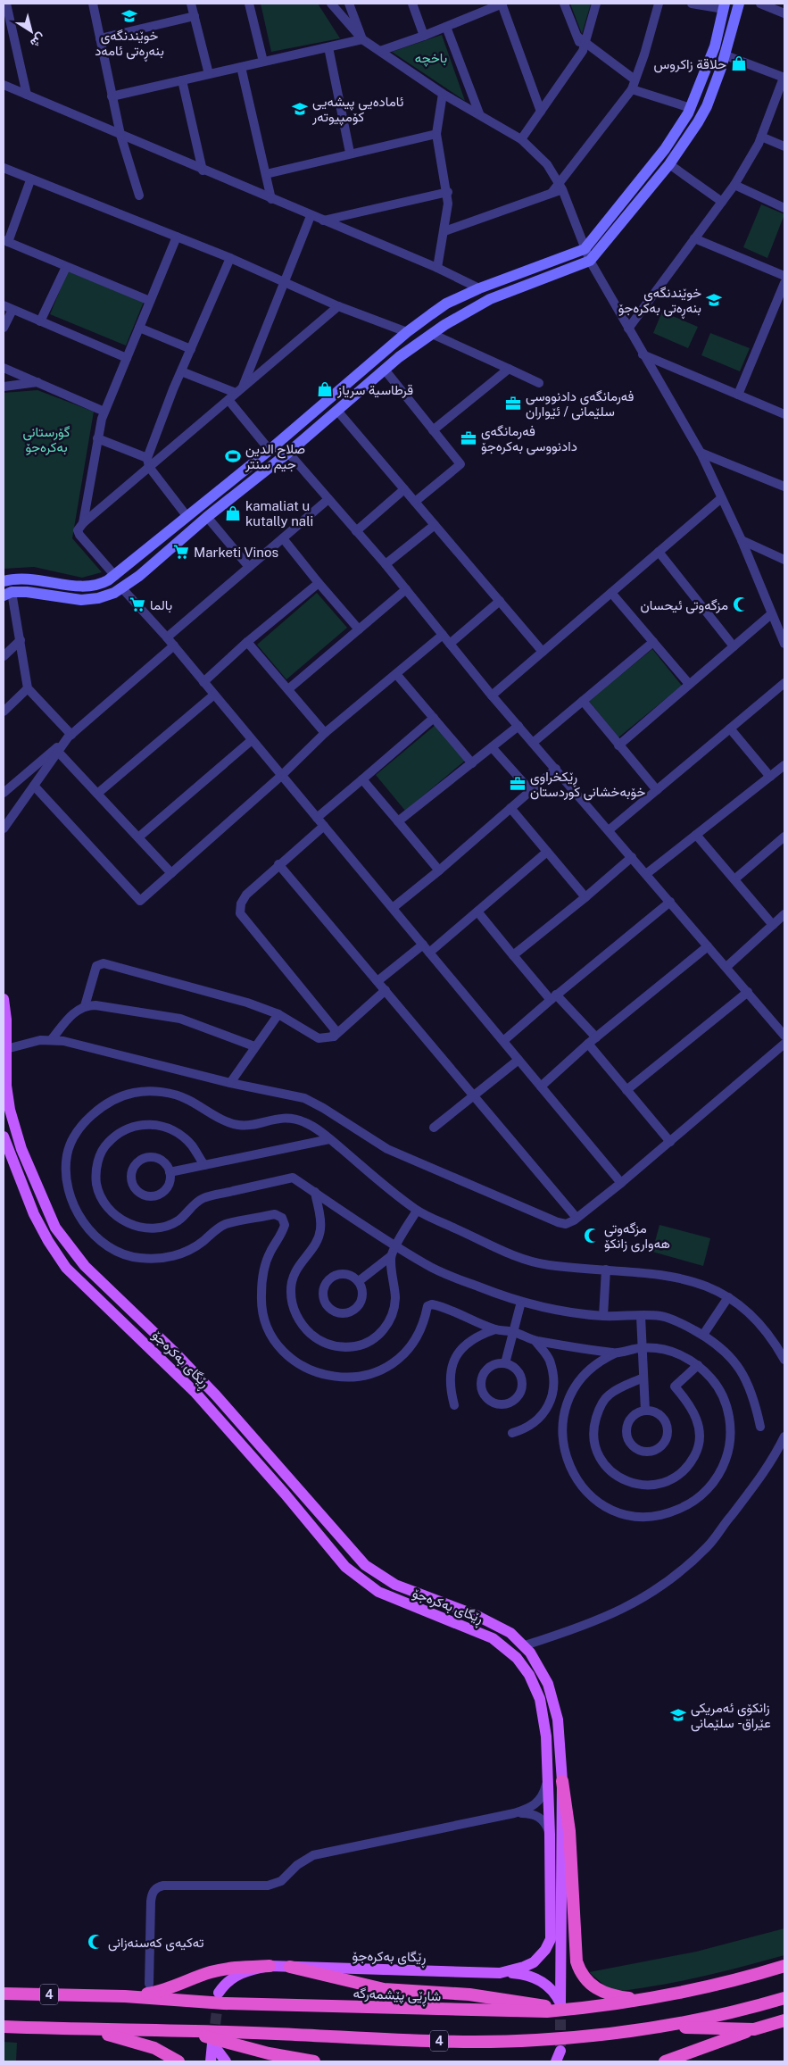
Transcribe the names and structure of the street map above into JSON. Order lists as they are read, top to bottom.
{
  "streets": {
    "highway": ["4", "شاڕێی پێشمەرگە"],
    "main road": ["ڕێگای بەکرەجۆ"]
  },
  "parks": ["باخچە", "گۆڕستانی بەکرەجۆ"],
  "places": {
    "school or university": [
      "خوێندنگەی بنەڕەتی ئامەد",
      "ئامادەیی پیشەیی کۆمپیوتەر",
      "خوێندنگەی بنەڕەتی بەکرەجۆ",
      "زانکۆی ئەمریکی عێراق - سلێمانی"
    ],
    "shop": ["حلاقة زاکروس", "قرطاسية سرياز", "kamaliat u kutally nali"],
    "office": ["فەرمانگەی دادنووسی سلێمانی / ئێواران", "فەرمانگەی دادنووسی بەکرەجۆ", "ڕێکخراوی خۆبەخشانی کوردستان"],
    "sports": ["صلاح الدين جيم سنتر"],
    "supermarket": ["Marketi Vinos", "بالما"],
    "mosque": ["مزگەوتی ئیحسان", "مزگەوتی هەواری زانکۆ", "تەکیەی کەسنەزانی"]
  },
  "north": "bottom right"
}
